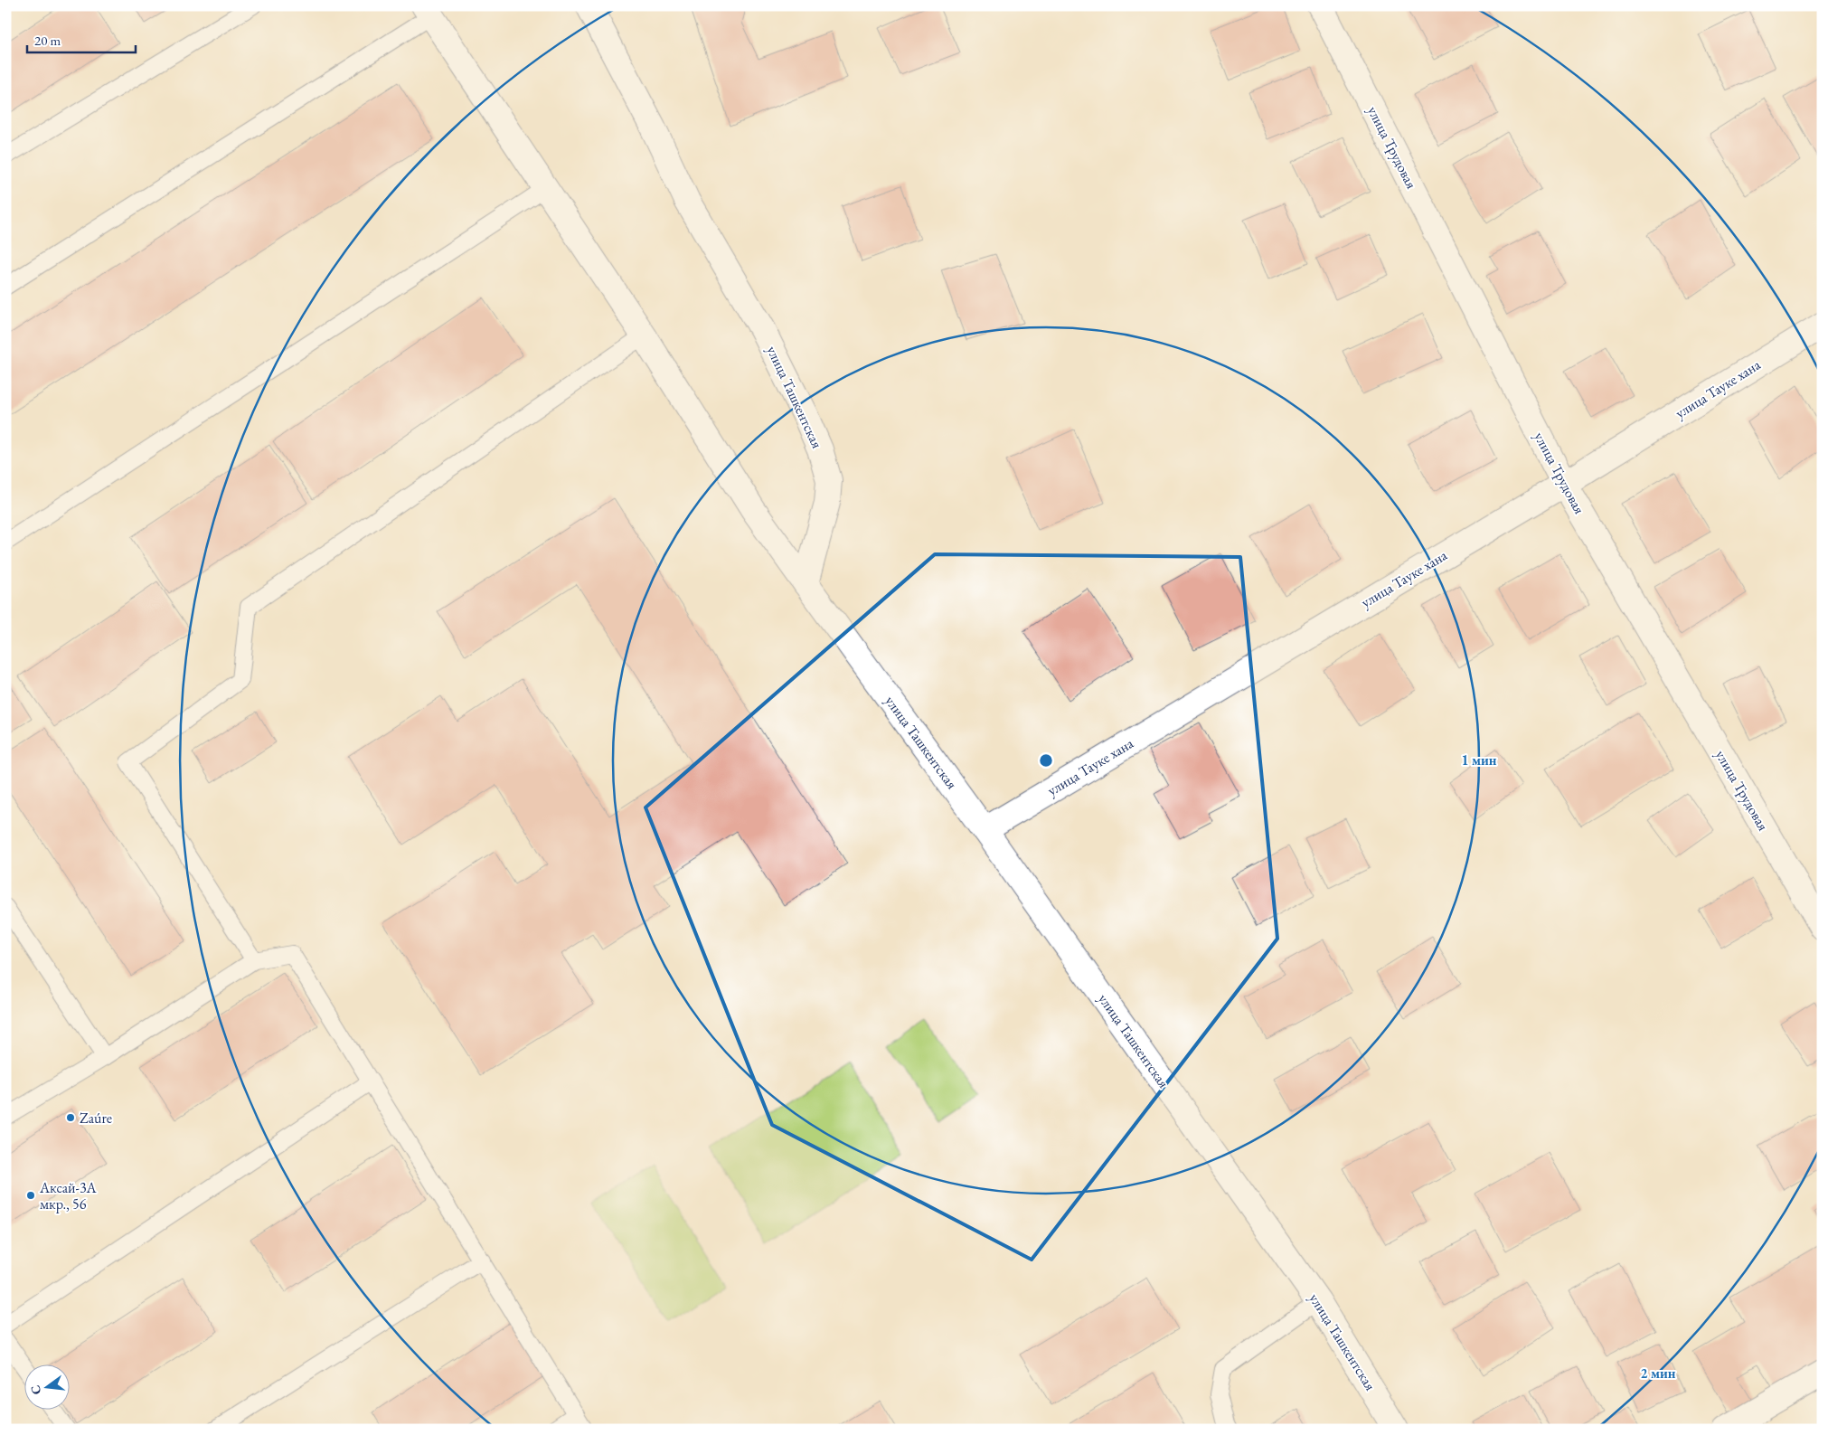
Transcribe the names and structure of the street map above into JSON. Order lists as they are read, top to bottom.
{
  "streets": {
    "street": ["улица Трудовая", "улица Тауке хана", "улица Ташкентская"]
  },
  "crossings": [
    ["улица Трудовая", "улица Тауке хана"],
    ["улица Тауке хана", "улица Ташкентская"]
  ],
  "places": ["Zaúre", "Аксай-3А мкр., 56"],
  "scale_bar": "20 m",
  "north": "left",
  "rings": ["1 мин", "2 мин"]
}
